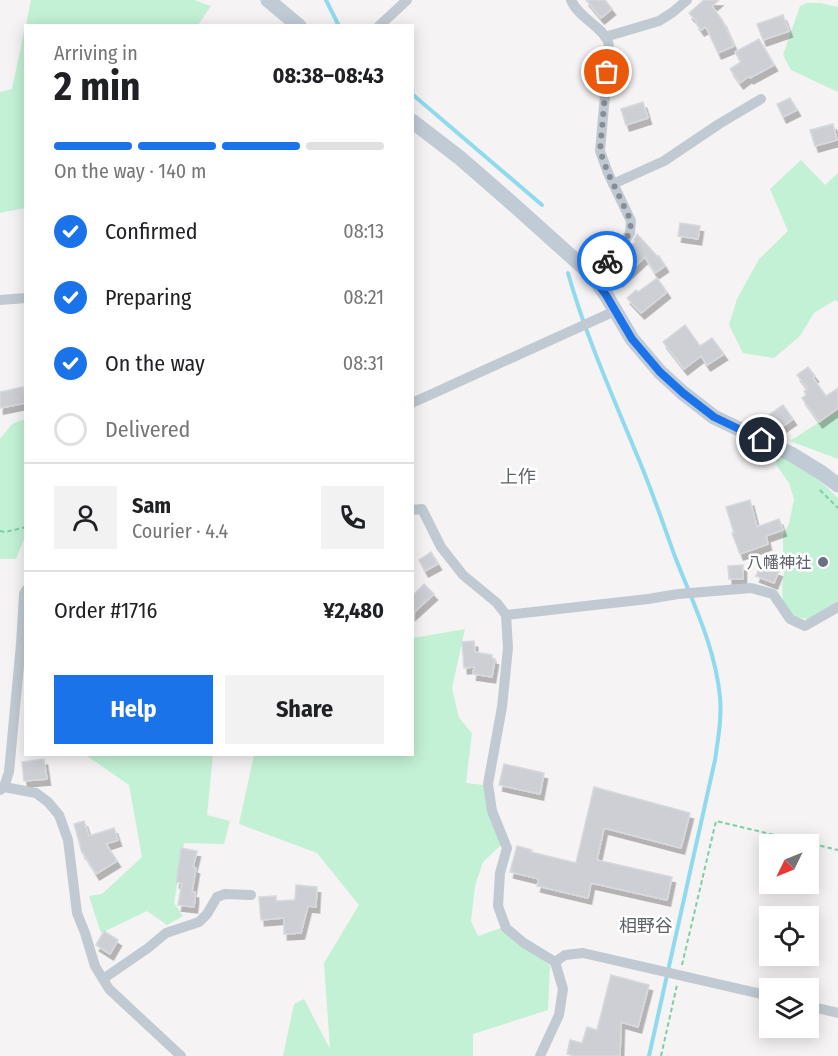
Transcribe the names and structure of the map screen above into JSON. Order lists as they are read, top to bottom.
{
  "districts": ["上作", "相野谷"],
  "places": ["八幡神社"],
  "north": "bottom left",
  "page": {
    "heading": ["2 min", "Arriving in", "08:38–08:43"],
    "panel": [
      "Sam",
      "Courier · 4.4",
      "Order #1716",
      "¥2,480"
    ],
    "bar": "On the way · 140 m",
    "list": [
      ["Confirmed", "08:13"],
      ["Preparing", "08:21"],
      ["On the way", "08:31"],
      "Delivered"
    ],
    "buttons": ["Help", "Share"]
  }
}
